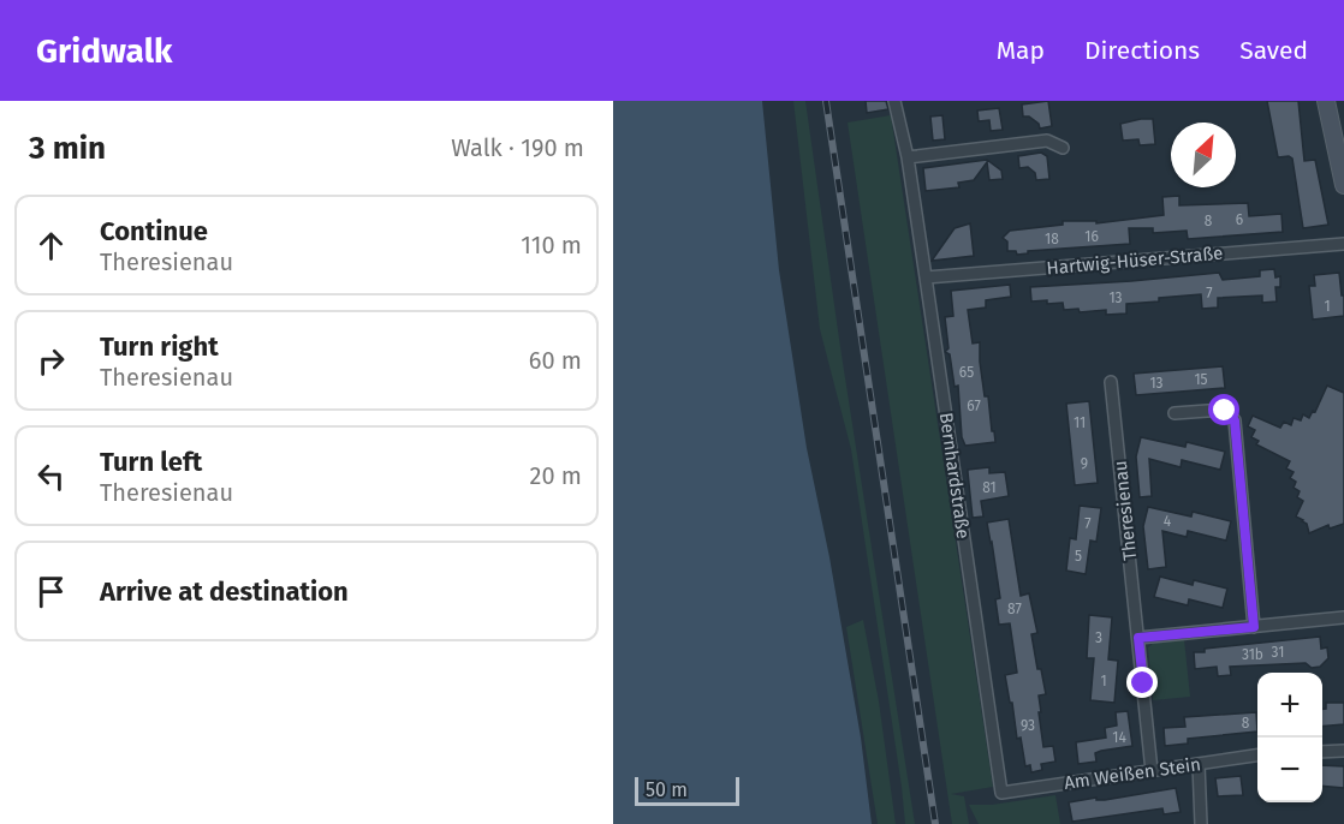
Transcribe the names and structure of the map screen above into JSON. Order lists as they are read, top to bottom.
{
  "streets": {
    "street": [
      "Hartwig-Hüser-Straße",
      "Bernhardstraße",
      "Theresienau",
      "Am Weißen Stein"
    ]
  },
  "crossings": [
    ["Hartwig-Hüser-Straße", "Bernhardstraße"],
    ["Bernhardstraße", "Am Weißen Stein"],
    ["Theresienau", "Am Weißen Stein"]
  ],
  "house_numbers": [
    "6",
    "8",
    "16",
    "18",
    "7",
    "13",
    "1",
    "65",
    "15",
    "13",
    "67",
    "11",
    "9",
    "81",
    "4",
    "7",
    "5",
    "87",
    "3",
    "31",
    "31b",
    "1",
    "8",
    "93",
    "14"
  ],
  "scale_bar": "50 m",
  "north": "top right",
  "page": {
    "header": "Gridwalk",
    "nav": ["Map", "Directions", "Saved"],
    "heading": ["3 min", "Walk · 190 m"],
    "list": [
      ["Continue", "Theresienau", "110 m"],
      ["Turn right", "Theresienau", "60 m"],
      ["Turn left", "Theresienau", "20 m"],
      "Arrive at destination"
    ],
    "map_buttons": ["+", "−"],
    "scale": "50 m"
  }
}
